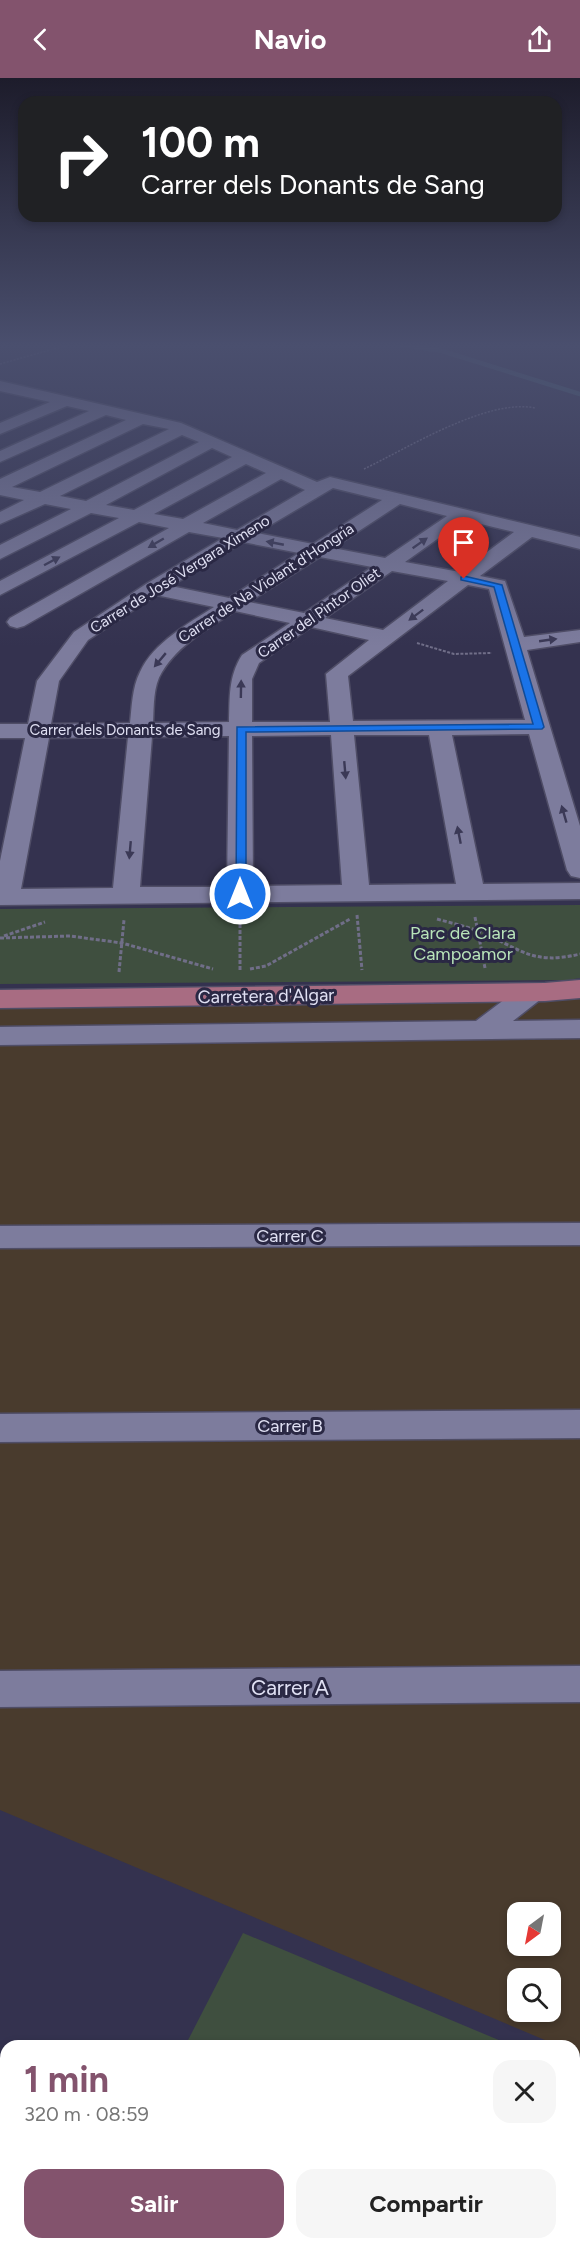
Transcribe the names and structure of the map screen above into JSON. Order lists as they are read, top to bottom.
{
  "streets": {
    "main road": ["Carretera d'Algar"],
    "street": [
      "Carrer de José Vergara Ximeno",
      "Carrer de Na Violant d'Hongria",
      "Carrer del Pintor Oliet",
      "Carrer dels Donants de Sang",
      "Carrer C",
      "Carrer B",
      "Carrer A"
    ]
  },
  "crossings": [
    ["Carrer de José Vergara Ximeno", "Carrer dels Donants de Sang"],
    ["Carrer de Na Violant d'Hongria", "Carrer dels Donants de Sang"],
    ["Carrer del Pintor Oliet", "Carrer dels Donants de Sang"]
  ],
  "parks": ["Parc de Clara Campoamor"],
  "north": "bottom left",
  "page": {
    "header": "Navio",
    "turn": ["100 m", "Carrer dels Donants de Sang"],
    "heading": ["1 min", "320 m · 08:59"],
    "buttons": ["Salir", "Compartir"]
  }
}
